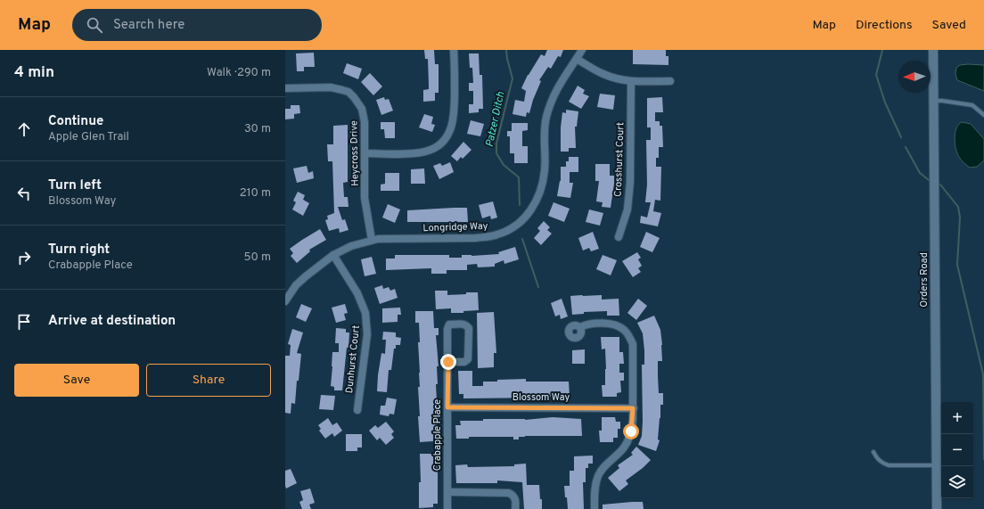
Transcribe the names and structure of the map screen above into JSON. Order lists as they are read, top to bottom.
{
  "streets": {
    "street": [
      "Heycross Drive",
      "Crosshurst Court",
      "Longridge Way",
      "Orders Road",
      "Dunhurst Court",
      "Blossom Way",
      "Crabapple Place"
    ]
  },
  "crossings": [
    ["Heycross Drive", "Longridge Way"],
    ["Longridge Way", "Dunhurst Court"],
    ["Blossom Way", "Crabapple Place"]
  ],
  "water": ["Patzer Ditch"],
  "north": "left",
  "page": {
    "header": "Map",
    "search": "Search here",
    "nav": ["Map", "Directions", "Saved"],
    "heading": ["4 min", "Walk · 290 m"],
    "list": [
      ["Continue", "Apple Glen Trail", "30 m"],
      ["Turn left", "Blossom Way", "210 m"],
      ["Turn right", "Crabapple Place", "50 m"],
      "Arrive at destination"
    ],
    "buttons": ["Save", "Share"],
    "map_buttons": ["+", "−"]
  }
}
